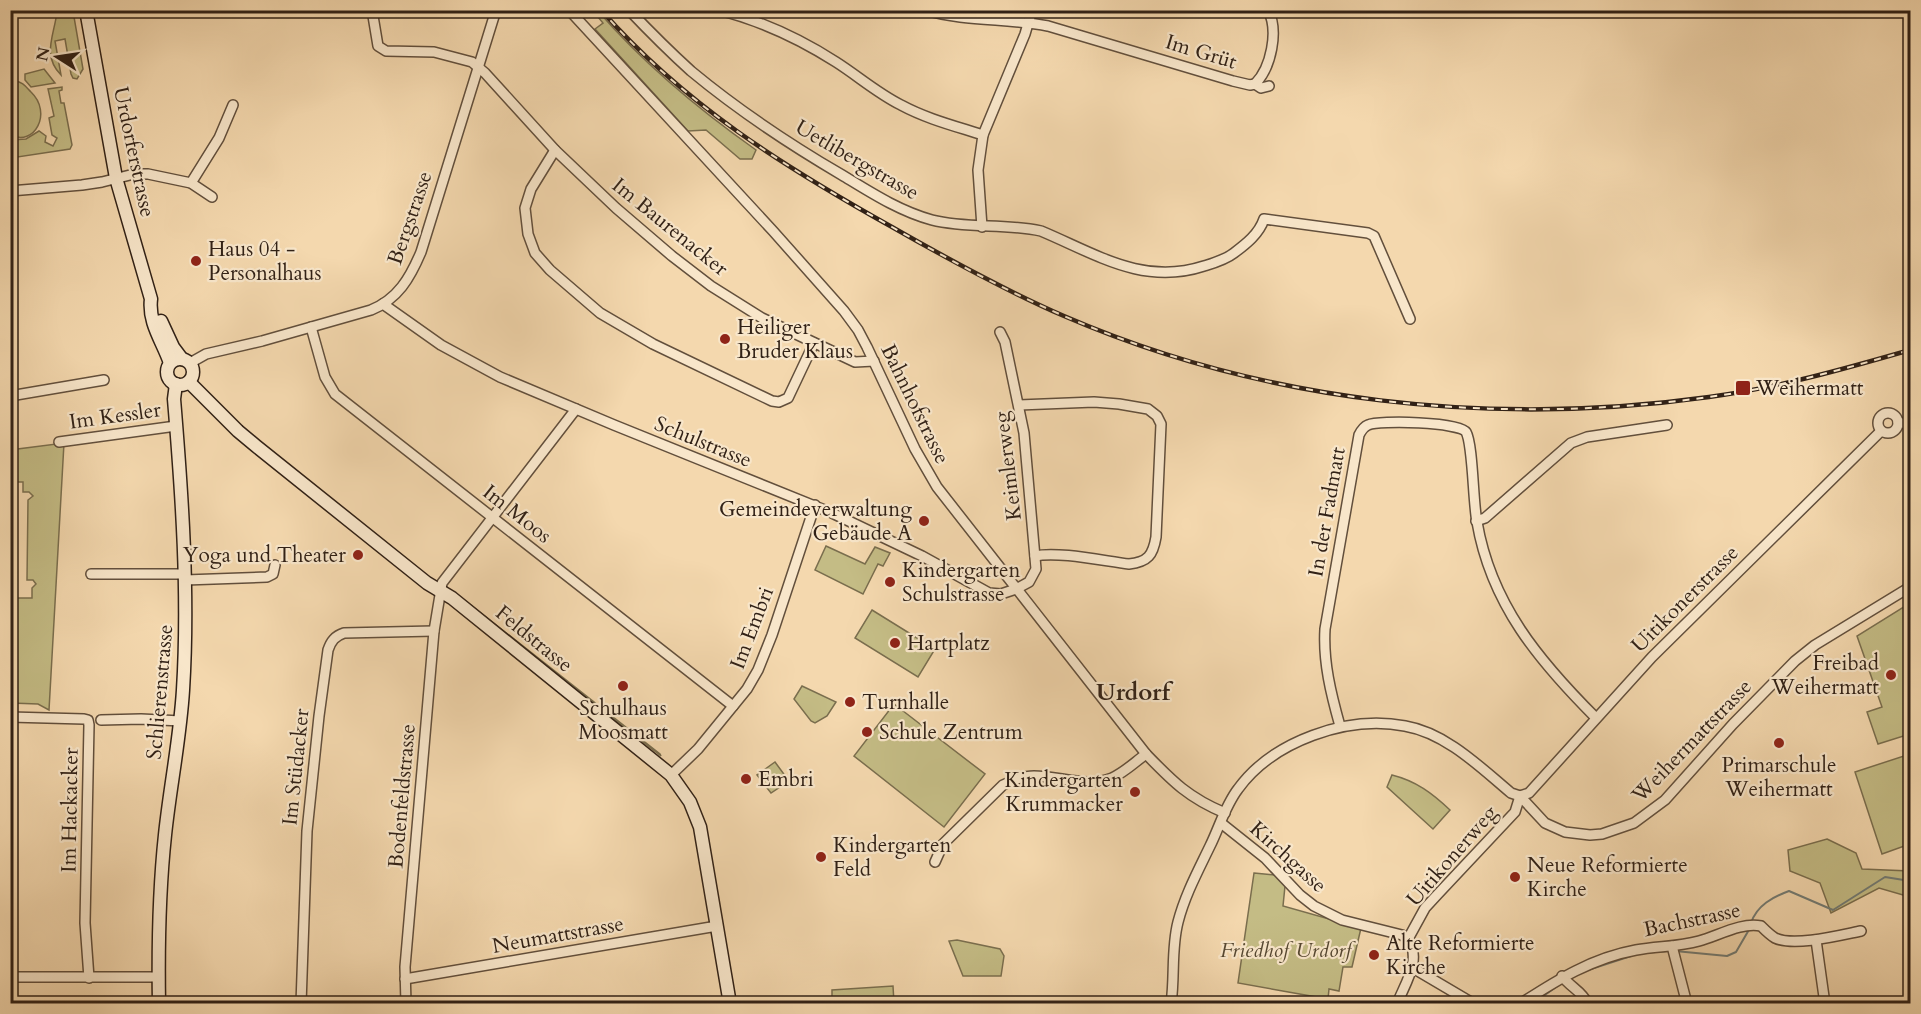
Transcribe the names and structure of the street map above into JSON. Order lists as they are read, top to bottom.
{
  "streets": {
    "main road": ["Urdorferstrasse", "Feldstrasse", "Schlierenstrasse"],
    "street": [
      "Im Grüt",
      "Uetlibergstrasse",
      "Bergstrasse",
      "Im Baurenacker",
      "Bahnhofstrasse",
      "Im Kessler",
      "Schulstrasse",
      "Keimlerweg",
      "In der Fadmatt",
      "Im Moos",
      "Uitikonerstrasse",
      "Im Embri",
      "Weihermattstrasse",
      "Im Stüdacker",
      "Bodenfeldstrasse",
      "Im Hackacker",
      "Uitikonerweg",
      "Kirchgasse",
      "Bachstrasse",
      "Neumattstrasse"
    ]
  },
  "crossings": [
    ["Urdorferstrasse", "Bergstrasse"],
    ["Urdorferstrasse", "Schlierenstrasse"],
    ["Bergstrasse", "Im Baurenacker"],
    ["Bergstrasse", "Schulstrasse"],
    ["Bergstrasse", "Im Moos"],
    ["Im Baurenacker", "Bahnhofstrasse"],
    ["Bahnhofstrasse", "Schulstrasse"],
    ["Bahnhofstrasse", "Keimlerweg"],
    ["Bahnhofstrasse", "Weihermattstrasse"],
    ["Im Kessler", "Schlierenstrasse"],
    ["Schulstrasse", "Keimlerweg"],
    ["Schulstrasse", "Im Embri"],
    ["In der Fadmatt", "Uitikonerstrasse"],
    ["In der Fadmatt", "Weihermattstrasse"],
    ["Im Moos", "Im Embri"],
    ["Uitikonerstrasse", "Weihermattstrasse"],
    ["Uitikonerstrasse", "Uitikonerweg"],
    ["Im Embri", "Feldstrasse"],
    ["Feldstrasse", "Bodenfeldstrasse"],
    ["Feldstrasse", "Neumattstrasse"],
    ["Weihermattstrasse", "Uitikonerweg"],
    ["Weihermattstrasse", "Kirchgasse"],
    ["Im Stüdacker", "Bodenfeldstrasse"],
    ["Bodenfeldstrasse", "Neumattstrasse"],
    ["Uitikonerweg", "Kirchgasse"]
  ],
  "districts": ["Urdorf"],
  "parks": ["Friedhof Urdorf"],
  "places": {
    "other": [
      "Haus 04 - Personalhaus",
      "Heiliger Bruder Klaus",
      "Gemeindeverwaltung Gebäude A",
      "Yoga und Theater",
      "Kindergarten Schulstrasse",
      "Hartplatz",
      "Freibad Weihermatt",
      "Schulhaus Moosmatt",
      "Turnhalle",
      "Schule Zentrum",
      "Primarschule Weihermatt",
      "Embri",
      "Kindergarten Krummacker",
      "Kindergarten Feld",
      "Neue Reformierte Kirche",
      "Alte Reformierte Kirche"
    ],
    "transit": ["Weihermatt"]
  },
  "north": "left"
}
